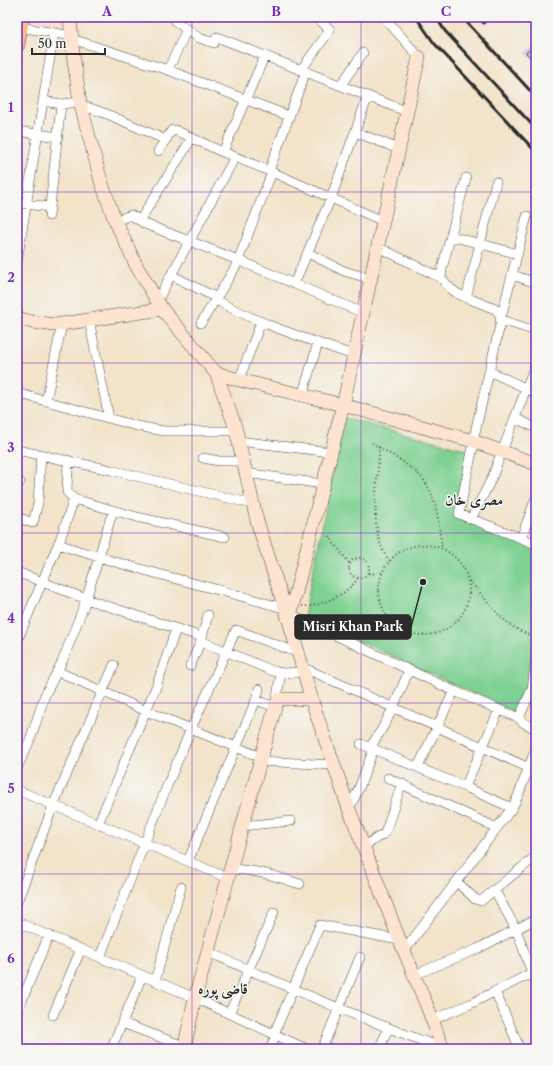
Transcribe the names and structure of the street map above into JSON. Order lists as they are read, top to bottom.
{
  "districts": ["مصری خان", "قاضی پورہ"],
  "places": ["Misri Khan Park"],
  "scale_bar": "50 m",
  "grid": {
    "columns": ["A", "B", "C"],
    "rows": [
      "1",
      "2",
      "3",
      "4",
      "5",
      "6"
    ]
  }
}
